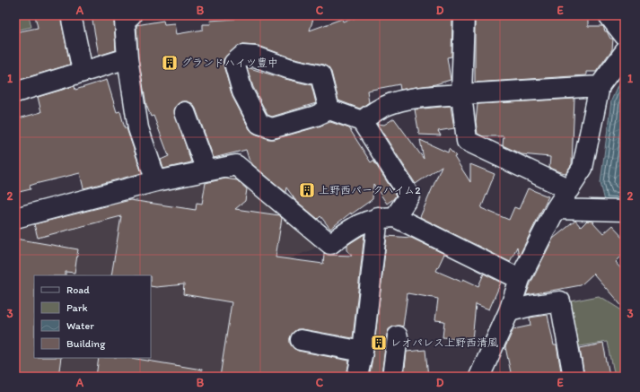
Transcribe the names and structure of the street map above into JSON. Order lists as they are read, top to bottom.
{
  "places": {
    "building": ["グランドハイツ豊中", "上野西パークハイム2", "レオパレス上野西清風"]
  },
  "legend": [
    "Road",
    "Park",
    "Water",
    "Building"
  ],
  "grid": {
    "columns": [
      "A",
      "B",
      "C",
      "D",
      "E"
    ],
    "rows": ["1", "2", "3"]
  }
}
